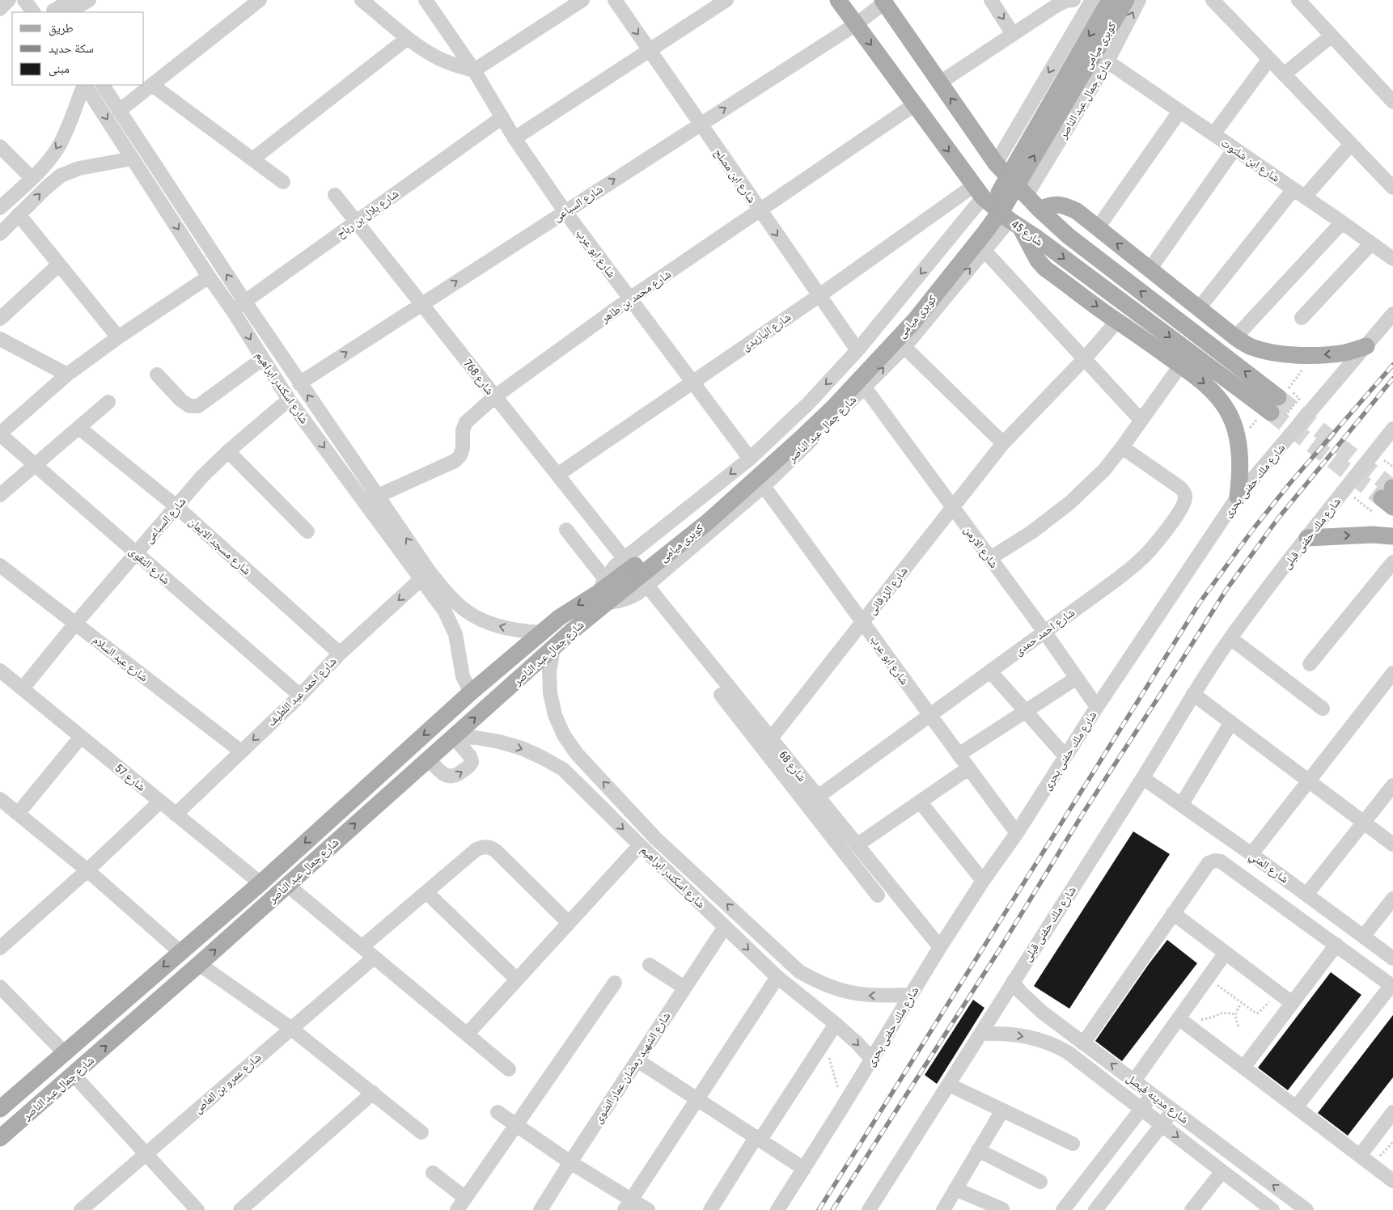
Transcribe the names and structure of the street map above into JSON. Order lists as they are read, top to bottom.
{
  "streets": {
    "main road": ["كوبرى ميامى", "شارع جمال عبد الناصر", "شارع 45"],
    "street": [
      "شارع ابن شلتوت",
      "شارع ابن مصلح",
      "شارع السباعى",
      "شارع بلال بن رباح",
      "شارع ابو عرب",
      "شارع محمد بن طاهر",
      "شارع اليازيدى",
      "شارع 768",
      "شارع اسكندر ابراهيم",
      "شارع ملك حفنى بحرى",
      "شارع ملك حفنى قبلى",
      "شارع مسجد الايمان",
      "شارع الارمن",
      "شارع التقوى",
      "شارع الزرقانى",
      "شارع احمد حمدى",
      "شارع عبد السلام",
      "شارع احمد عبد اللطيف",
      "شارع 68",
      "شارع 57",
      "شارع المني",
      "شارع الشهيد رمضان عمار الضوى",
      "شارع عمرو بن العاص",
      "شارع مدينه فيصل"
    ]
  },
  "crossings": [
    ["كوبرى ميامى", "شارع جمال عبد الناصر"],
    ["كوبرى ميامى", "شارع 768"],
    ["كوبرى ميامى", "شارع 68"],
    ["شارع جمال عبد الناصر", "شارع ابن شلتوت"],
    ["شارع جمال عبد الناصر", "شارع ابن مصلح"],
    ["شارع جمال عبد الناصر", "شارع 45"],
    ["شارع جمال عبد الناصر", "شارع ابو عرب"],
    ["شارع جمال عبد الناصر", "شارع اليازيدى"],
    ["شارع جمال عبد الناصر", "شارع 768"],
    ["شارع جمال عبد الناصر", "شارع اسكندر ابراهيم"],
    ["شارع جمال عبد الناصر", "شارع الارمن"],
    ["شارع جمال عبد الناصر", "شارع 68"],
    ["شارع جمال عبد الناصر", "شارع 57"],
    ["شارع ابن مصلح", "شارع السباعى"],
    ["شارع ابن مصلح", "شارع محمد بن طاهر"],
    ["شارع ابن مصلح", "شارع اليازيدى"],
    ["شارع السباعى", "شارع 45"],
    ["شارع السباعى", "شارع ابو عرب"],
    ["شارع السباعى", "شارع 768"],
    ["شارع السباعى", "شارع اسكندر ابراهيم"],
    ["شارع السباعى", "شارع مسجد الايمان"],
    ["شارع السباعى", "شارع التقوى"],
    ["شارع السباعى", "شارع عبد السلام"],
    ["شارع السباعى", "شارع 57"],
    ["شارع بلال بن رباح", "شارع ابو عرب"],
    ["شارع بلال بن رباح", "شارع 768"],
    ["شارع بلال بن رباح", "شارع اسكندر ابراهيم"],
    ["شارع 45", "شارع محمد بن طاهر"],
    ["شارع 45", "شارع اليازيدى"],
    ["شارع ابو عرب", "شارع محمد بن طاهر"],
    ["شارع ابو عرب", "شارع اليازيدى"],
    ["شارع ابو عرب", "شارع ملك حفنى بحرى"],
    ["شارع ابو عرب", "شارع الزرقانى"],
    ["شارع ابو عرب", "شارع احمد حمدى"],
    ["شارع محمد بن طاهر", "شارع 768"],
    ["شارع محمد بن طاهر", "شارع اسكندر ابراهيم"],
    ["شارع اليازيدى", "شارع 768"],
    ["شارع 768", "شارع 68"],
    ["شارع اسكندر ابراهيم", "شارع ملك حفنى بحرى"],
    ["شارع اسكندر ابراهيم", "شارع احمد عبد اللطيف"],
    ["شارع اسكندر ابراهيم", "شارع الشهيد رمضان عمار الضوى"],
    ["شارع ملك حفنى بحرى", "شارع الارمن"],
    ["شارع ملك حفنى بحرى", "شارع 68"],
    ["شارع ملك حفنى قبلى", "شارع المني"],
    ["شارع ملك حفنى قبلى", "شارع مدينه فيصل"],
    ["شارع مسجد الايمان", "شارع احمد عبد اللطيف"],
    ["شارع الارمن", "شارع الزرقانى"],
    ["شارع الارمن", "شارع احمد حمدى"],
    ["شارع التقوى", "شارع احمد عبد اللطيف"],
    ["شارع الزرقانى", "شارع 68"],
    ["شارع احمد حمدى", "شارع 68"],
    ["شارع عبد السلام", "شارع احمد عبد اللطيف"],
    ["شارع احمد عبد اللطيف", "شارع 57"]
  ],
  "one_way": ["شارع ابن مصلح", "شارع احمد عبد اللطيف"],
  "legend": ["طريق", "سكة حديد", "مبنى"]
}
